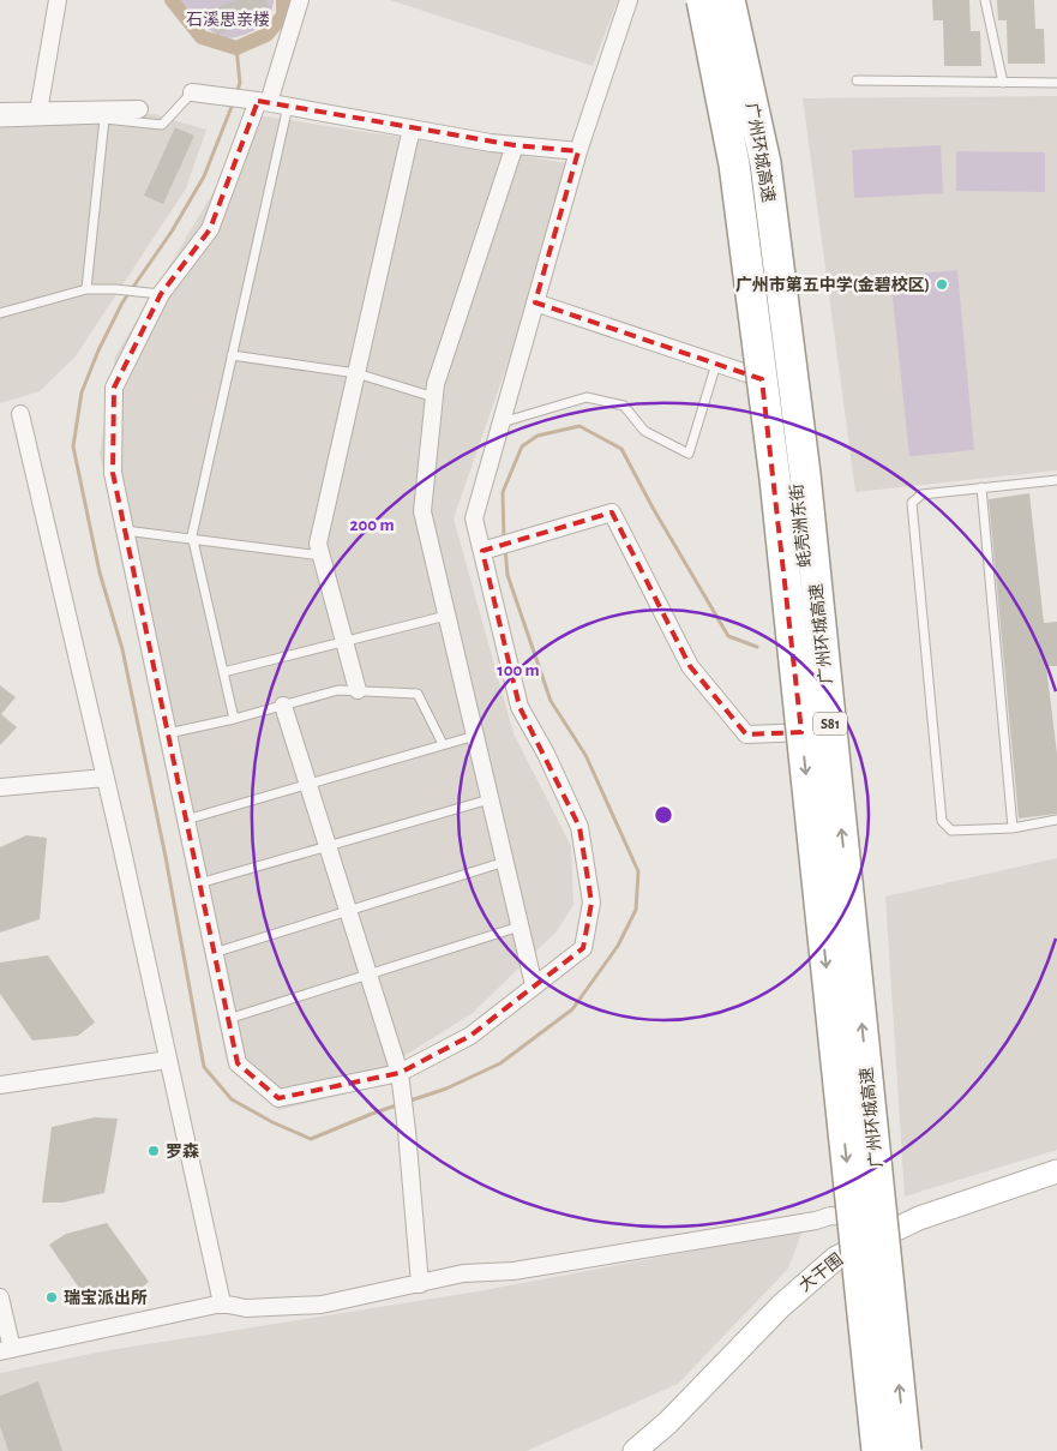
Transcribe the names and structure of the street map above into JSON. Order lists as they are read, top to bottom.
{
  "streets": {
    "highway": ["广州环城高速", "S81"],
    "street": ["蚝壳洲东街", "大干围"]
  },
  "parks": ["石溪思亲楼"],
  "places": ["广州市第五中学(金碧校区)", "罗森", "瑞宝派出所"],
  "rings": ["200 m", "100 m"]
}
